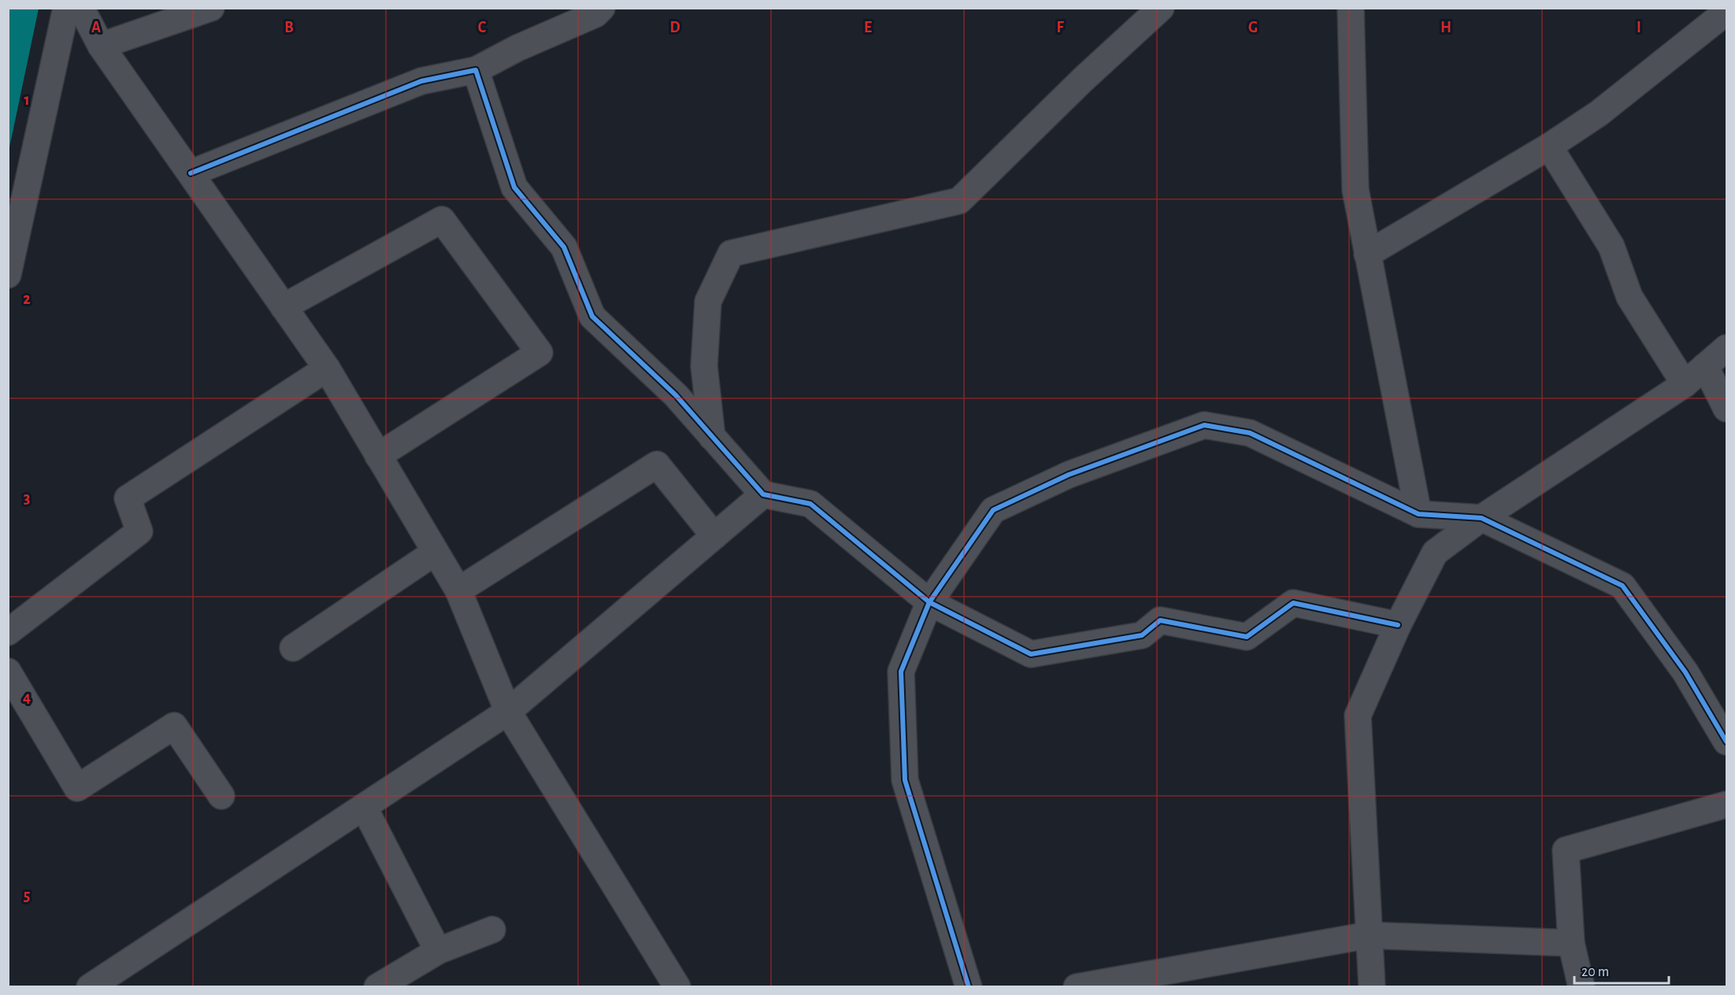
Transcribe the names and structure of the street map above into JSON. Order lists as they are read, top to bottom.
{
  "scale_bar": "20 m",
  "grid": {
    "columns": [
      "A",
      "B",
      "C",
      "D",
      "E",
      "F",
      "G",
      "H",
      "I"
    ],
    "rows": [
      "1",
      "2",
      "3",
      "4",
      "5"
    ]
  }
}
